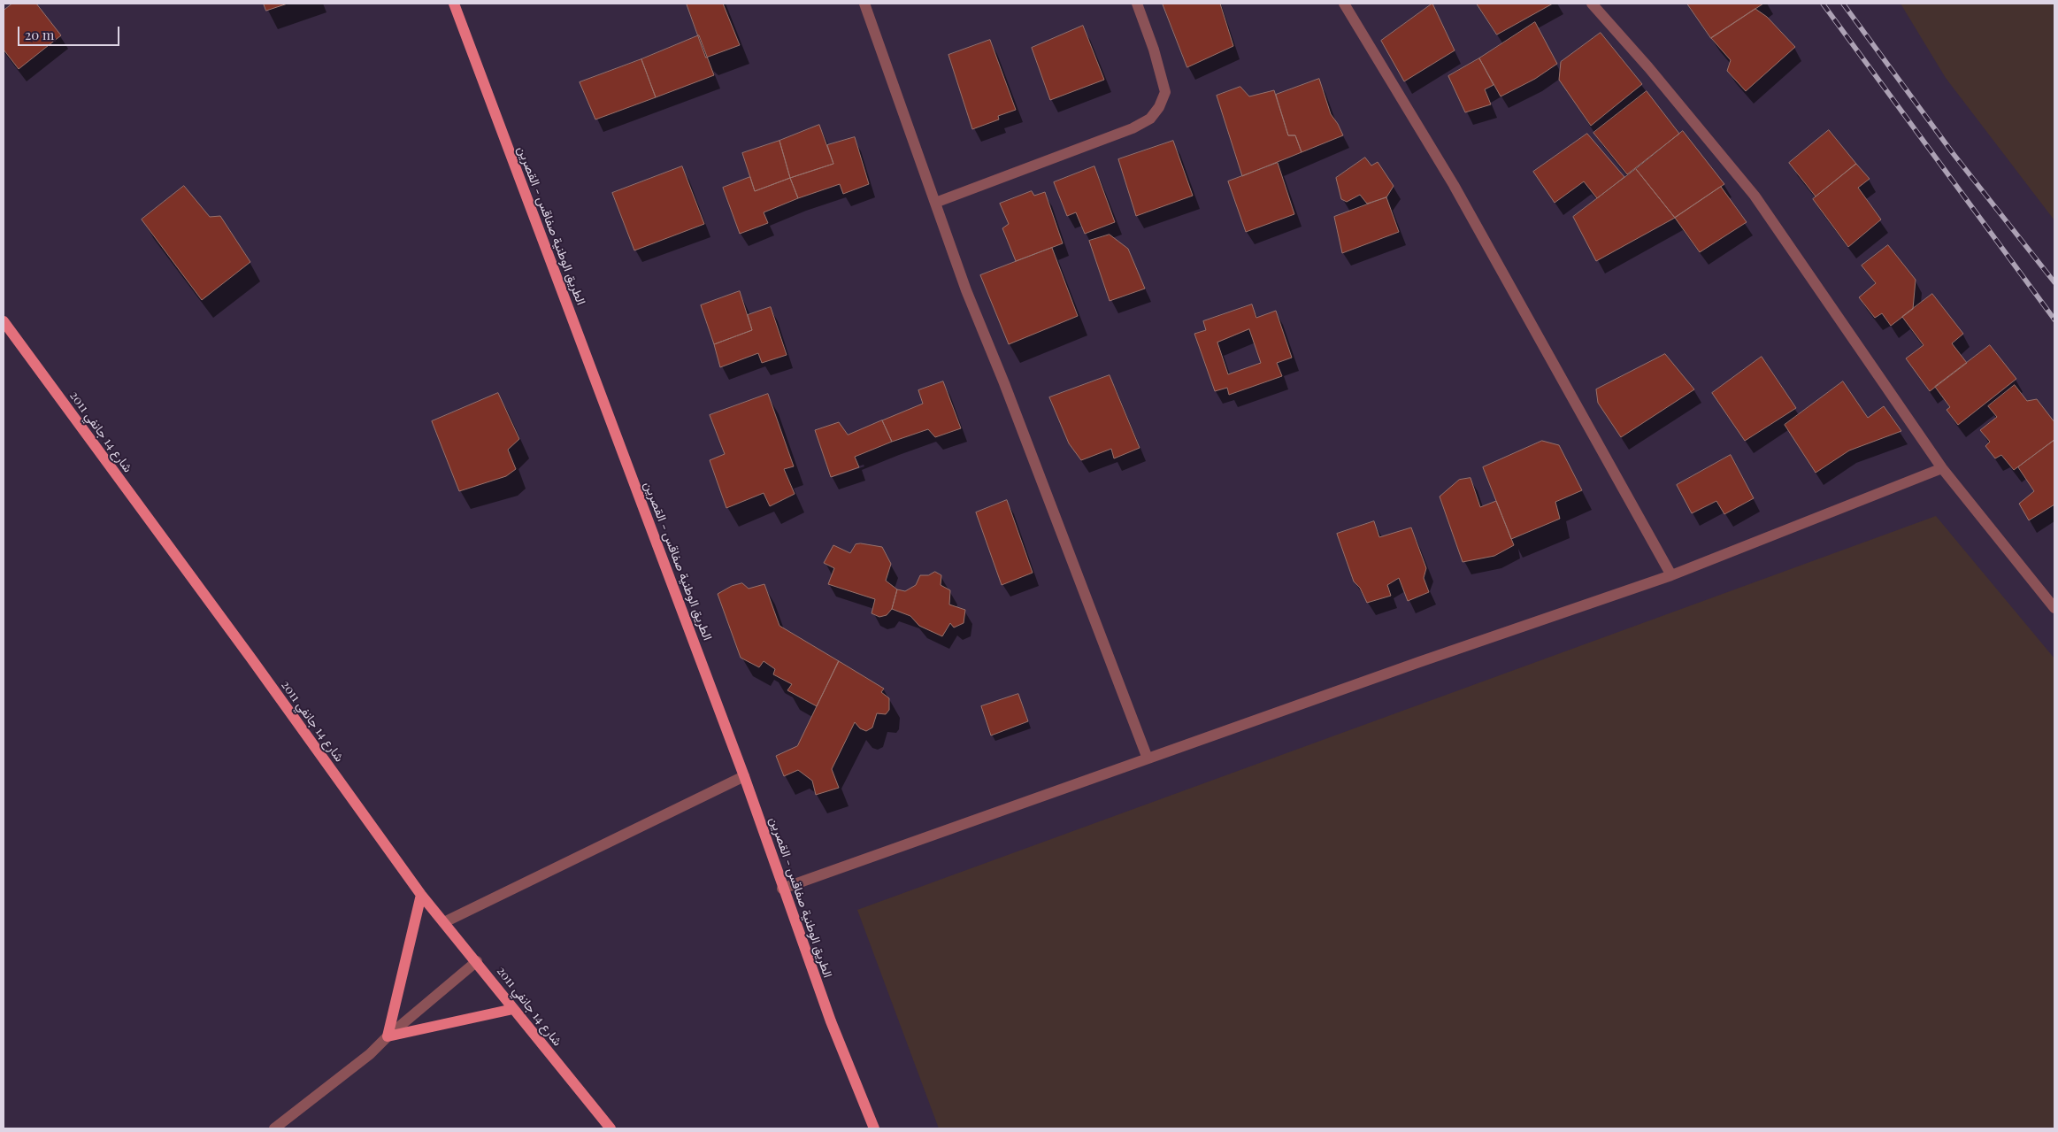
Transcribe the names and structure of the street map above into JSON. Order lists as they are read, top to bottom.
{
  "streets": {
    "main road": ["الطريق الوطنية صفاقس - القصرين", "شارع 14 جانفي 2011"]
  },
  "scale_bar": "20 m"
}
